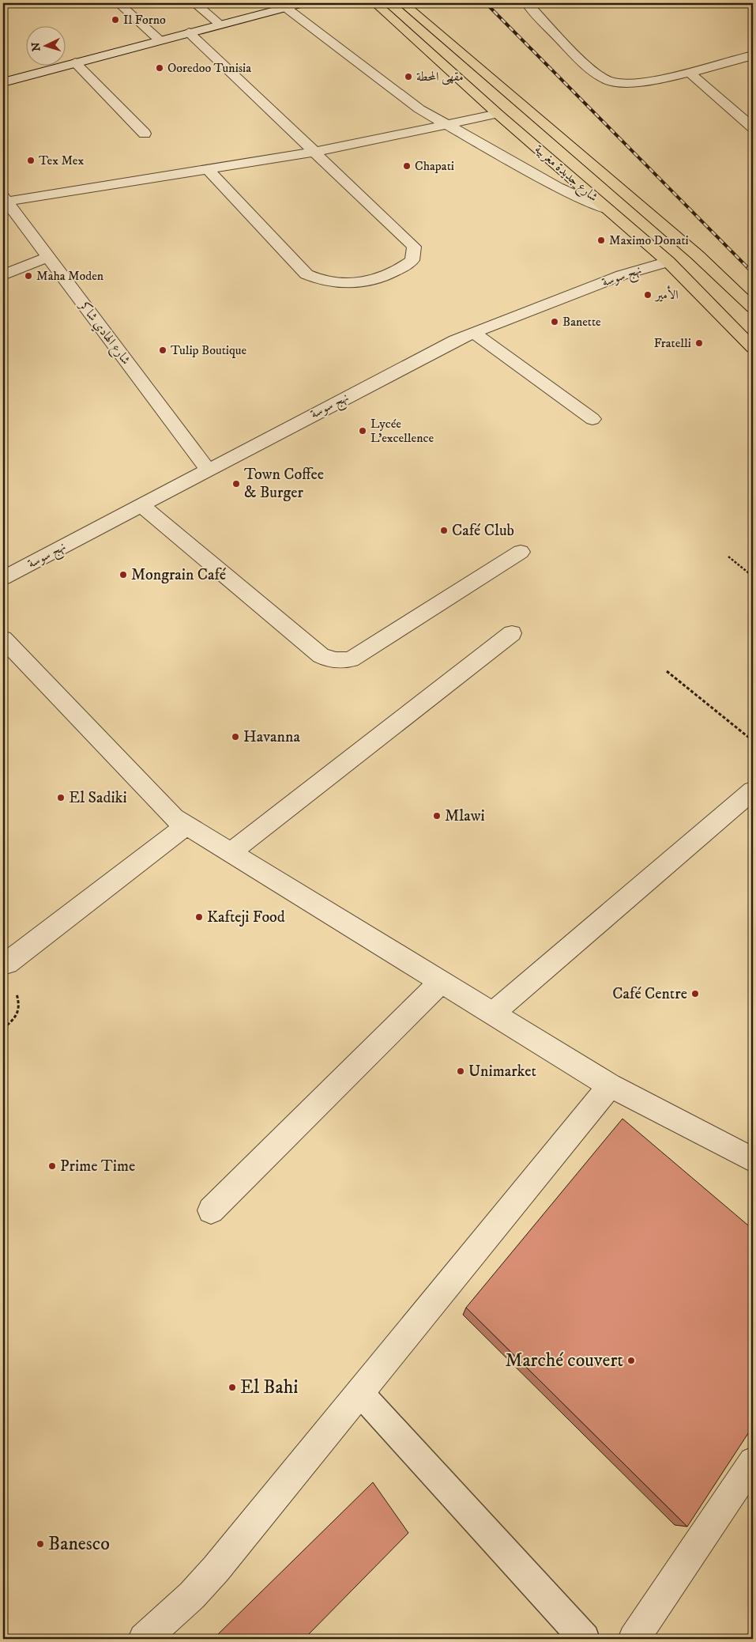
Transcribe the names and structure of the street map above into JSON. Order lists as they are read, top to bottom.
{
  "streets": {
    "main road": ["شارع جديدة مغربية"],
    "street": ["نهج سوسة", "شارع الهادي شاكر"]
  },
  "crossings": [
    ["شارع جديدة مغربية", "نهج سوسة"],
    ["نهج سوسة", "شارع الهادي شاكر"]
  ],
  "places": [
    "Il Forno",
    "Ooredoo Tunisia",
    "مقهى المحطة",
    "Tex Mex",
    "Chapati",
    "Maximo Donati",
    "Maha Moden",
    "الأمير",
    "Banette",
    "Fratelli",
    "Tulip Boutique",
    "Lycée L'excellence",
    "Town Coffee & Burger",
    "Café Club",
    "Mongrain Café",
    "Havanna",
    "El Sadiki",
    "Mlawi",
    "Kafteji Food",
    "Café Centre",
    "Unimarket",
    "Prime Time",
    "Marché couvert",
    "El Bahi",
    "Banesco"
  ],
  "north": "left"
}
